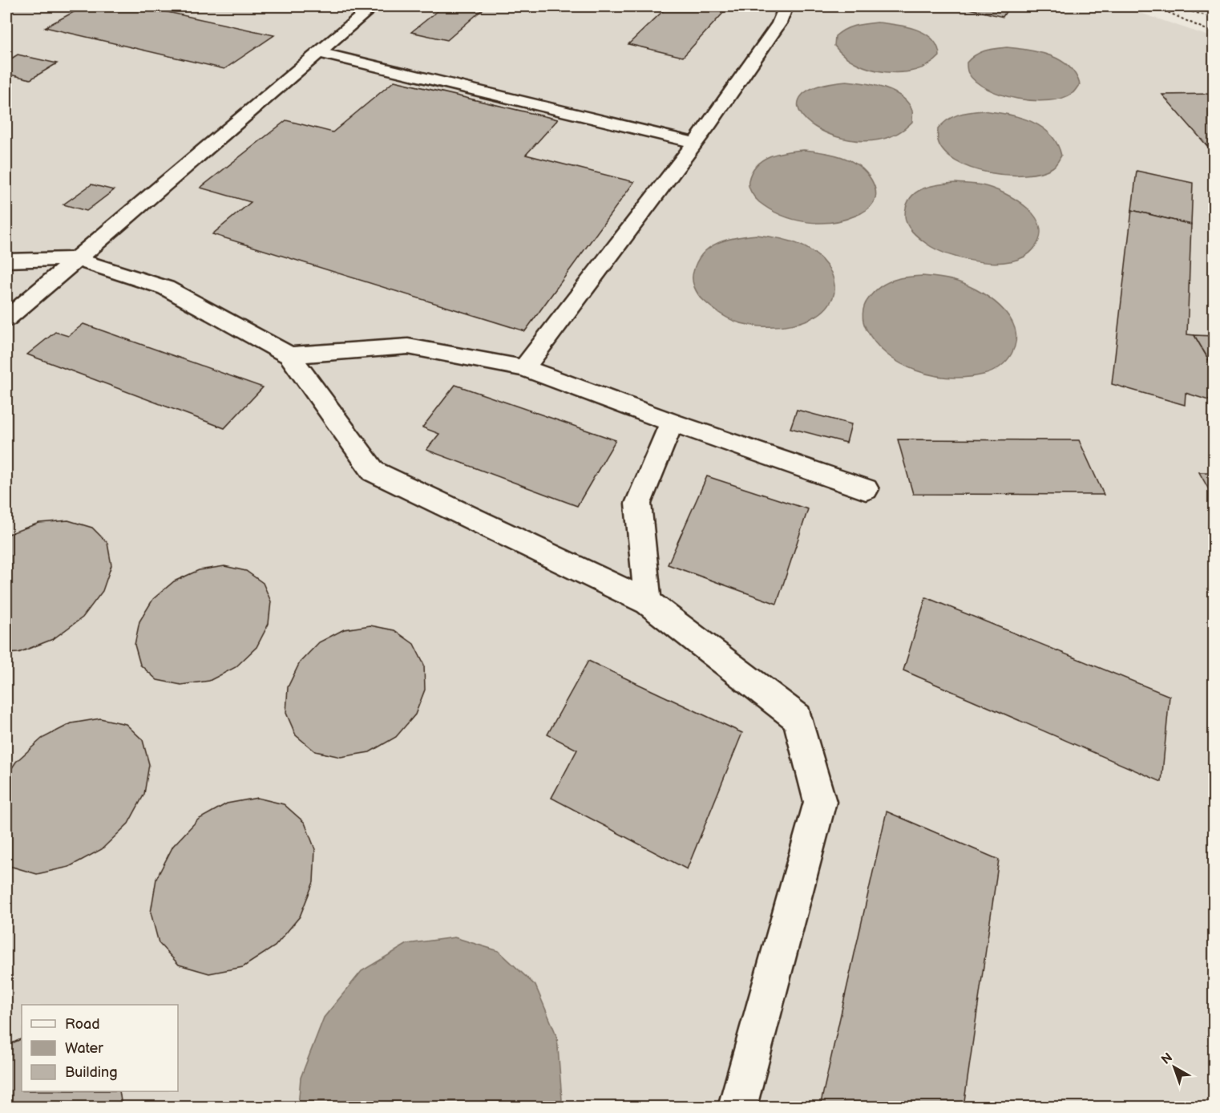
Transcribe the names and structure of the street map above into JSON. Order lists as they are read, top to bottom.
{
  "legend": ["Road", "Water", "Building"],
  "north": "top left"
}
